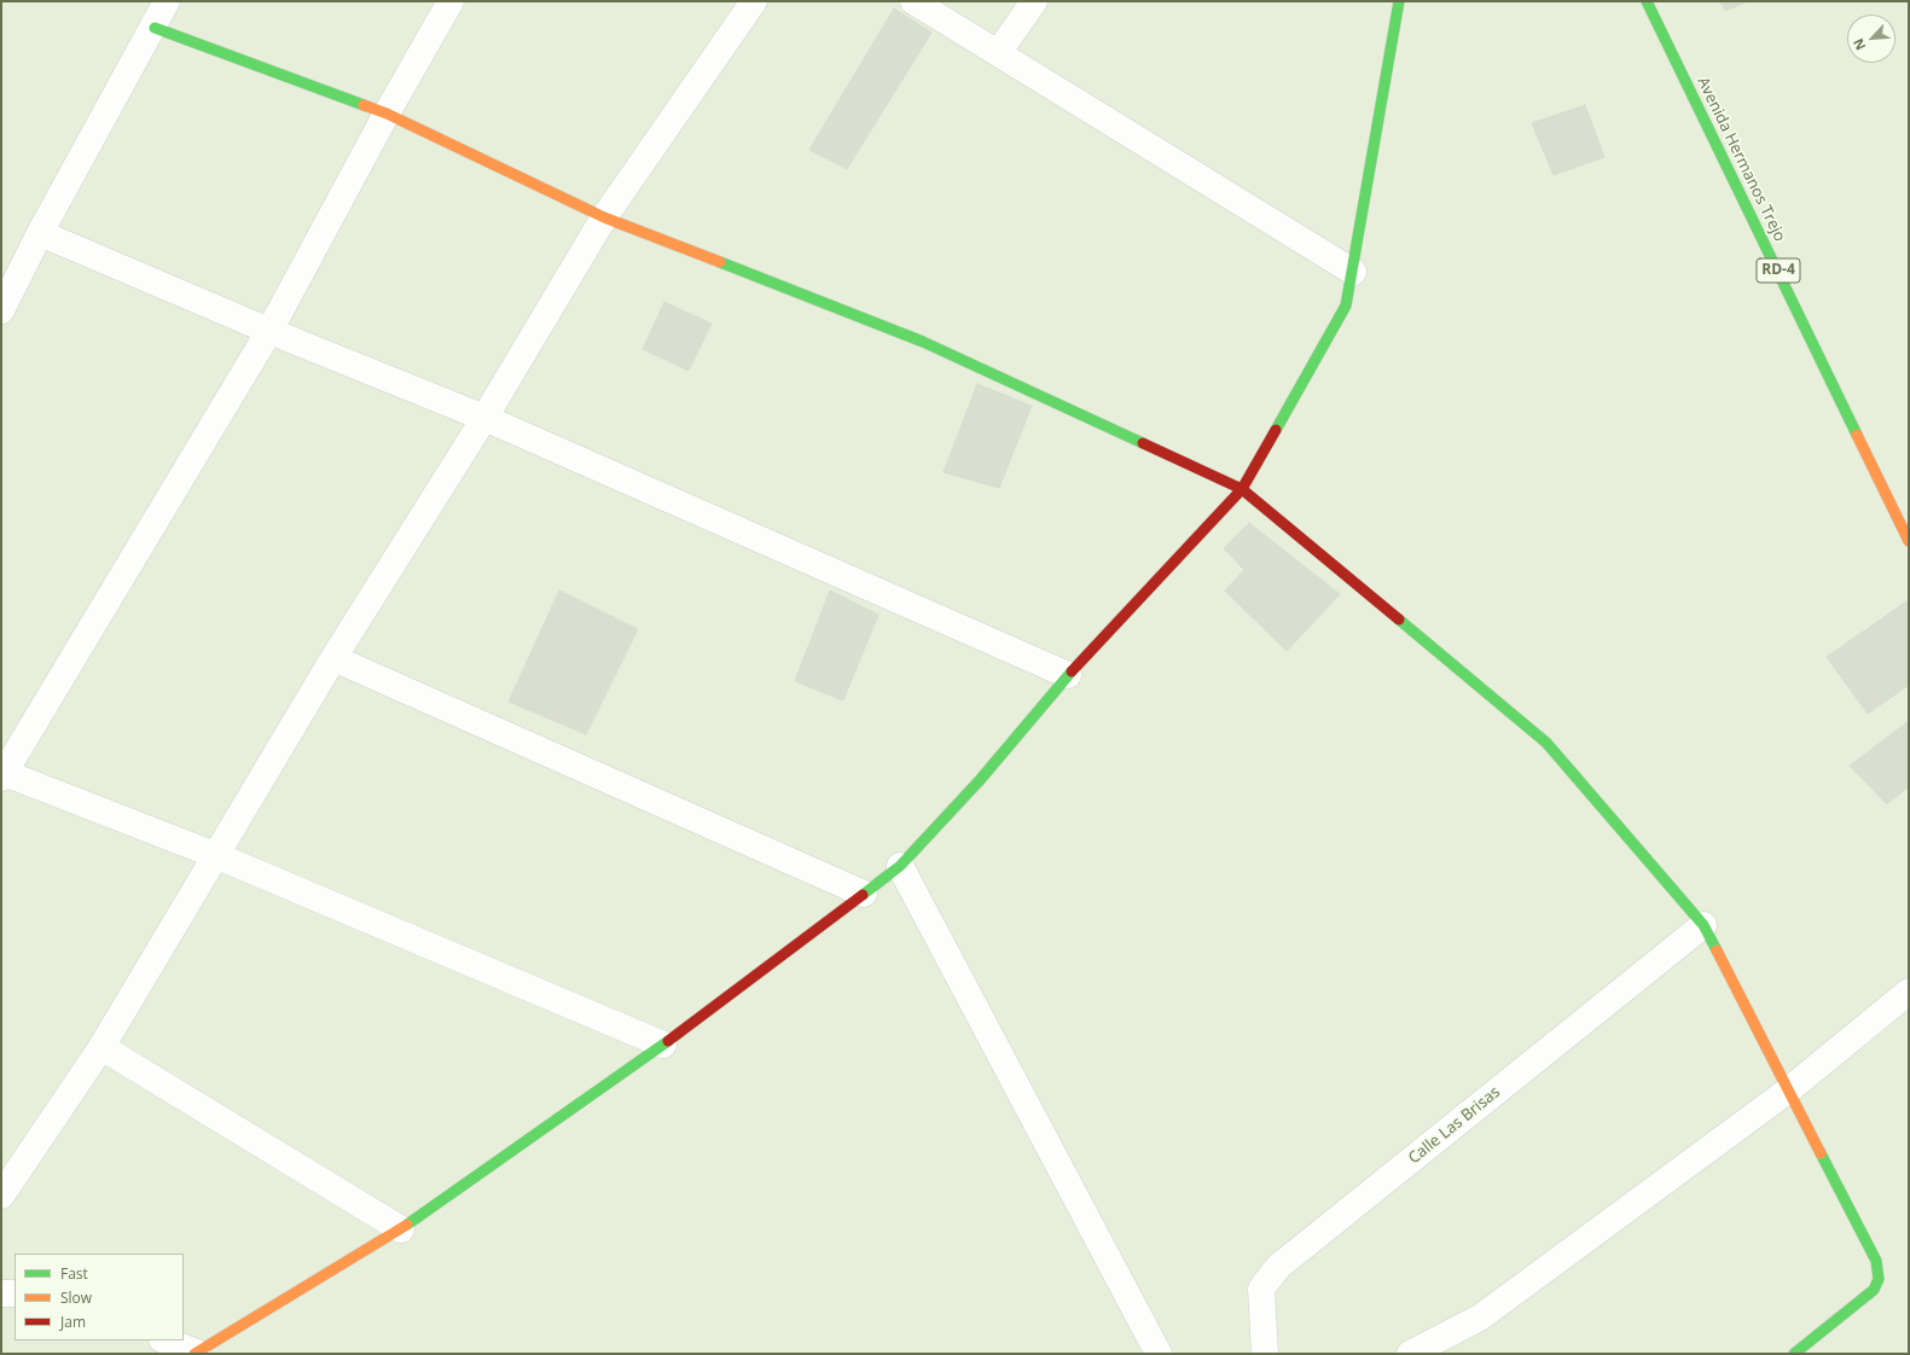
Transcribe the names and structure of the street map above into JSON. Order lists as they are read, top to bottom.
{
  "streets": {
    "street": ["Avenida Hermanos Trejo", "RD-4", "Calle Las Brisas"]
  },
  "legend": ["Fast", "Slow", "Jam"],
  "north": "bottom left"
}
